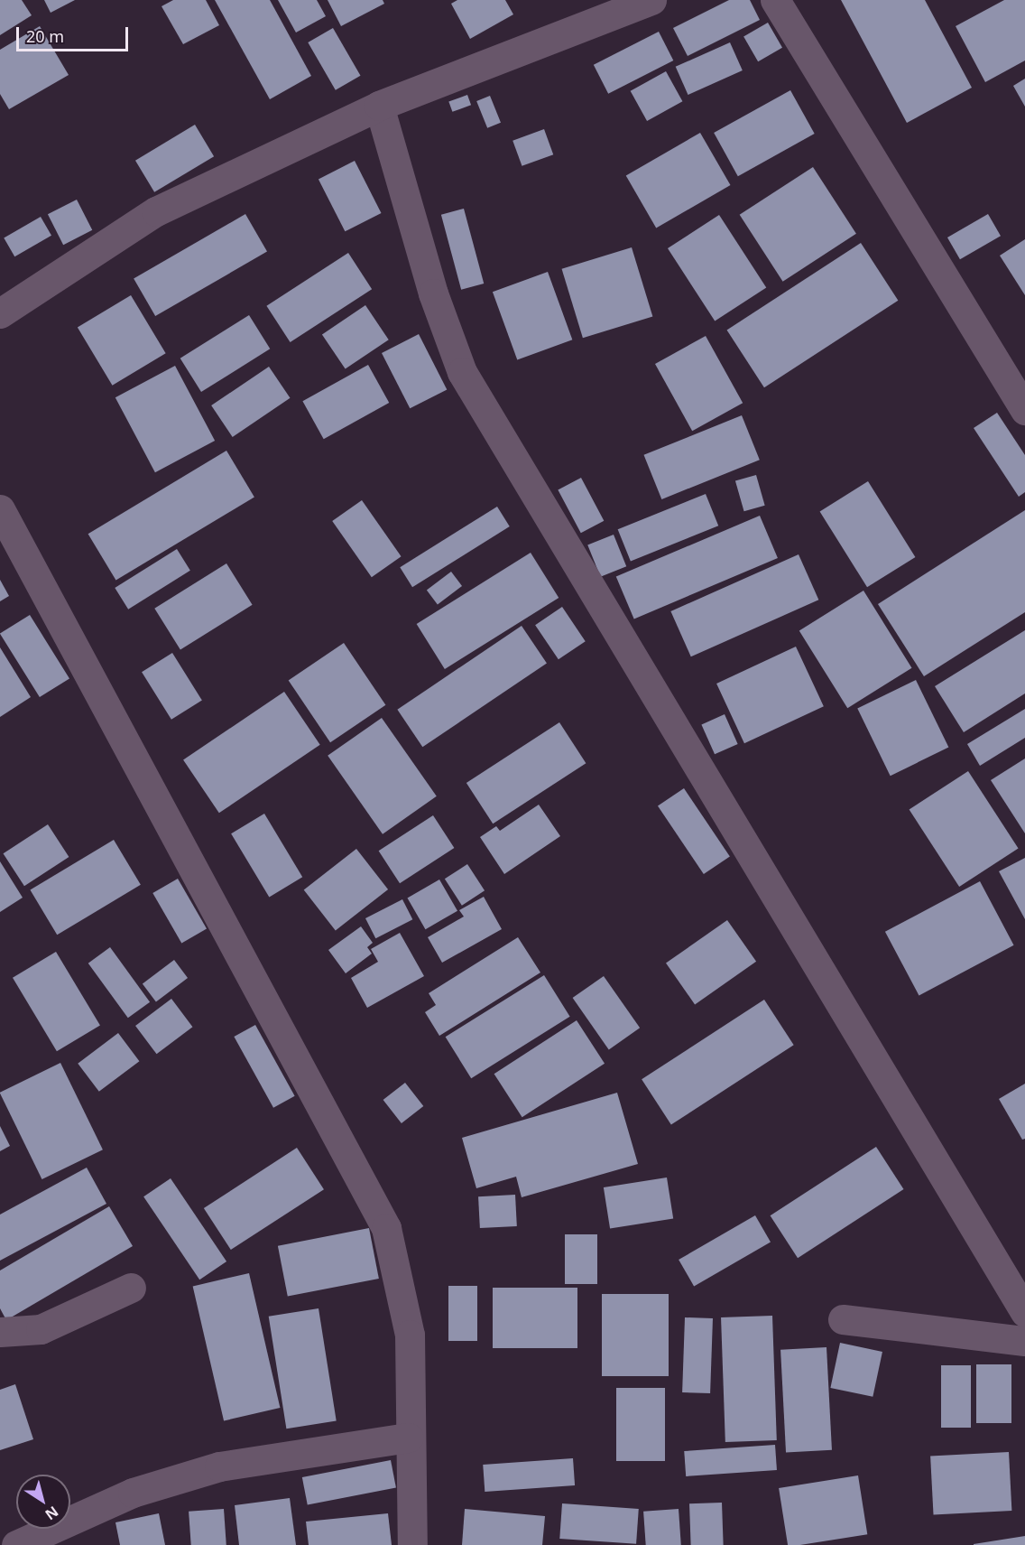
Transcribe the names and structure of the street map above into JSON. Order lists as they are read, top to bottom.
{
  "scale_bar": "20 m",
  "north": "bottom right"
}
